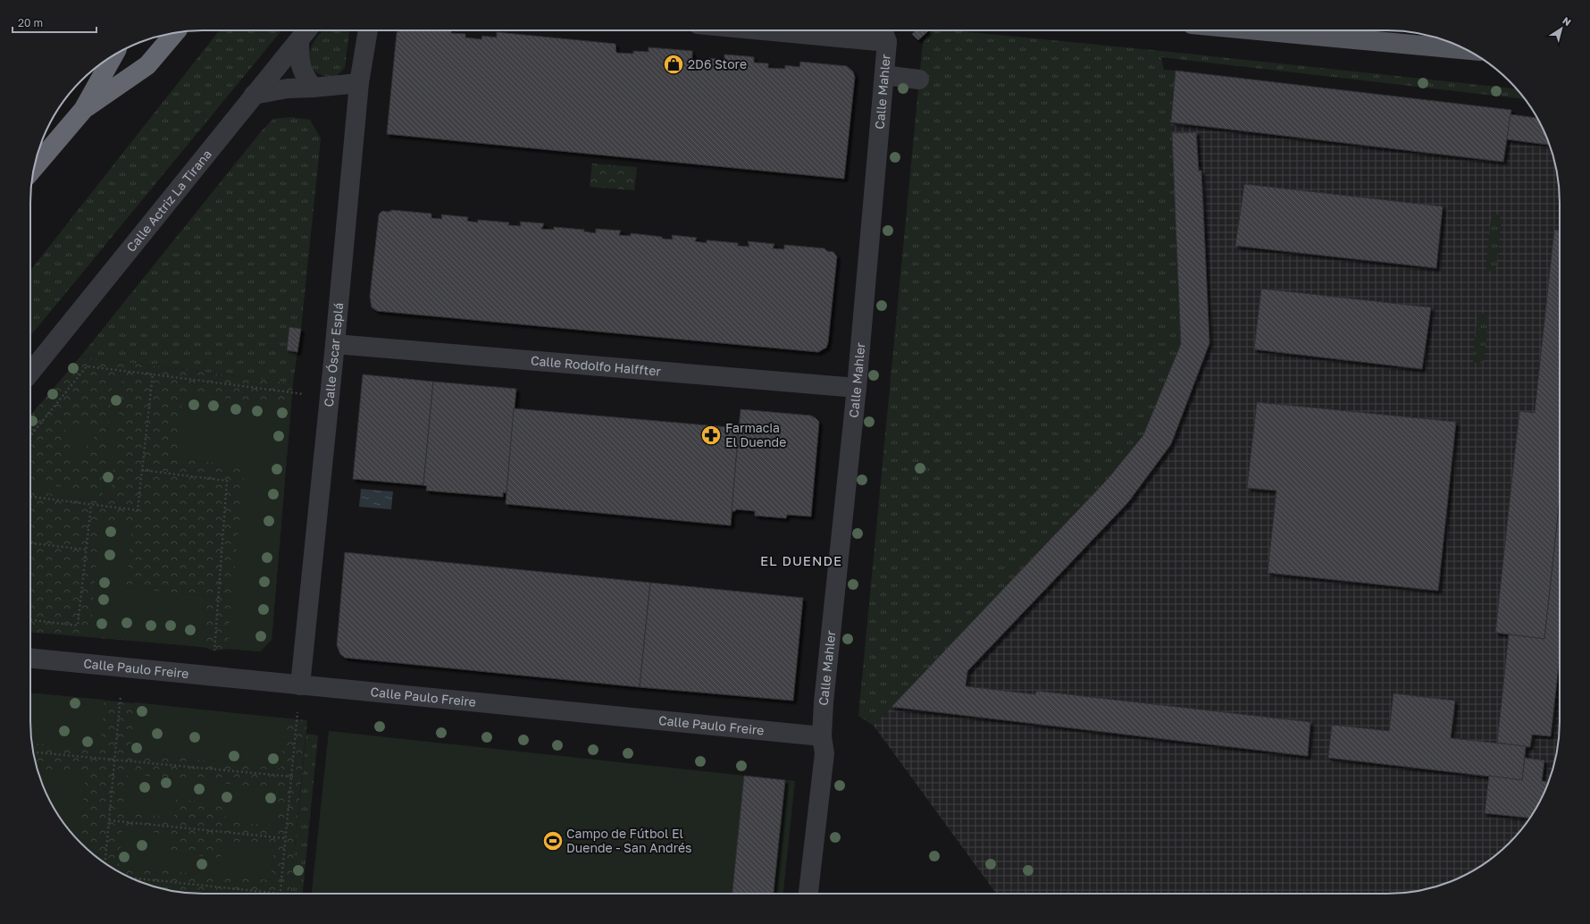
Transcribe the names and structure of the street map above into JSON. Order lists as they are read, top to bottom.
{
  "streets": {
    "street": [
      "Calle Mahler",
      "Calle Actriz La Tirana",
      "Calle Óscar Esplá",
      "Calle Rodolfo Halffter",
      "Calle Paulo Freire"
    ]
  },
  "crossings": [
    ["Calle Mahler", "Calle Rodolfo Halffter"],
    ["Calle Mahler", "Calle Paulo Freire"],
    ["Calle Óscar Esplá", "Calle Rodolfo Halffter"],
    ["Calle Óscar Esplá", "Calle Paulo Freire"]
  ],
  "districts": ["EL DUENDE"],
  "places": {
    "shop": ["2D6 Store"],
    "pharmacy": ["Farmacia El Duende"],
    "sports": ["Campo de Fútbol El Duende - San Andrés"]
  },
  "scale_bar": "20 m",
  "north": "top right"
}
